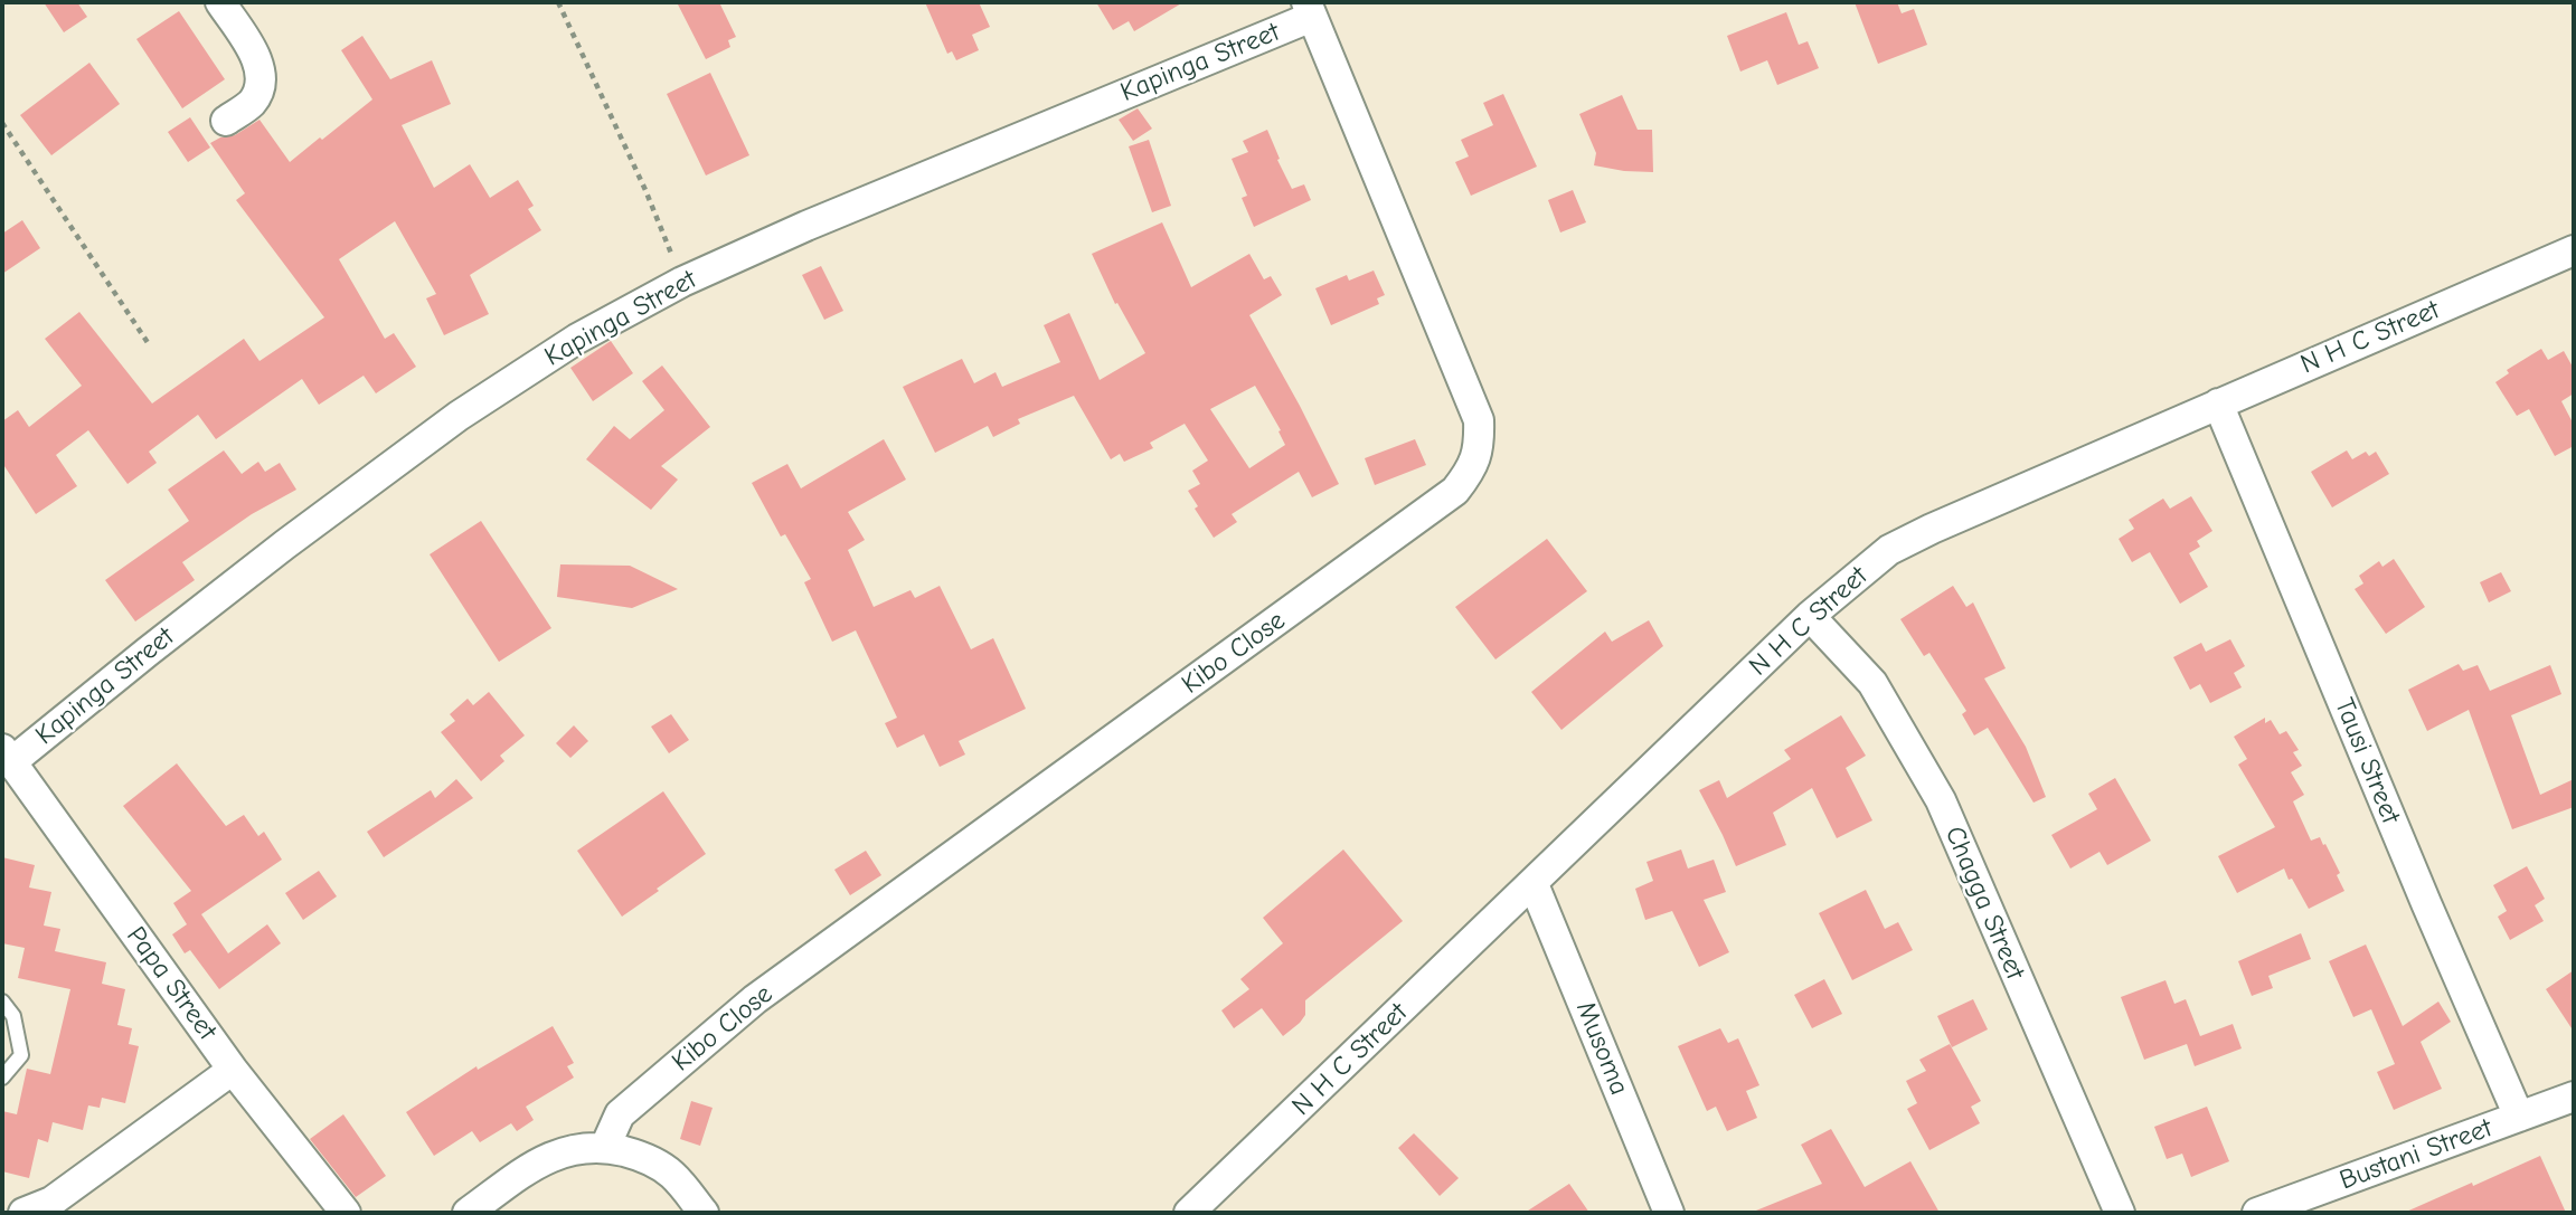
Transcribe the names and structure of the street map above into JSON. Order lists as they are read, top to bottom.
{
  "streets": {
    "street": [
      "Kapinga Street",
      "N H C Street",
      "Kibo Close",
      "Tausi Street",
      "Chagga Street",
      "Papa Street",
      "Musoma",
      "Bustani Street"
    ]
  },
  "crossings": [
    ["Kapinga Street", "Kibo Close"],
    ["Kapinga Street", "Papa Street"],
    ["N H C Street", "Tausi Street"],
    ["N H C Street", "Chagga Street"],
    ["N H C Street", "Musoma"],
    ["Tausi Street", "Bustani Street"]
  ]
}
